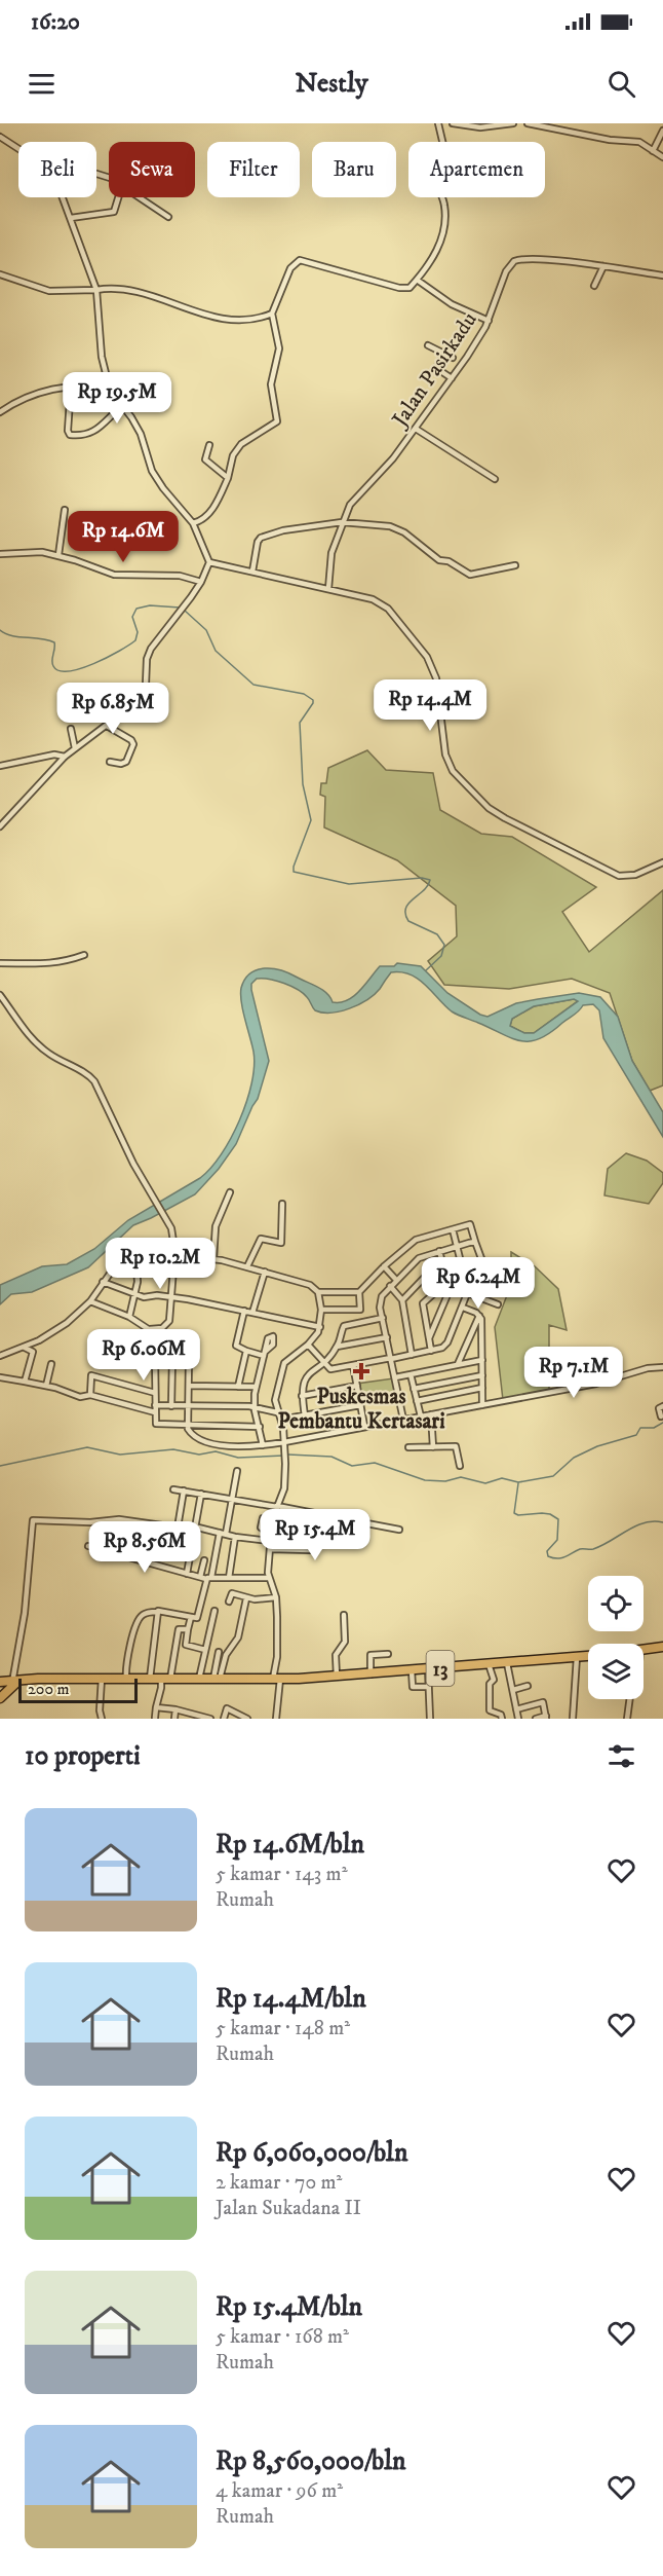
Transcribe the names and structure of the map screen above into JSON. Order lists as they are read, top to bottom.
{
  "streets": {
    "highway": ["13"],
    "street": ["Jalan Pasirkadu"]
  },
  "places": {
    "health": ["Puskesmas Pembantu Kertasari"]
  },
  "scale_bar": "200 m",
  "page": {
    "status": "16:20",
    "header": "Nestly",
    "chip": [
      "Beli",
      "Sewa",
      "Filter",
      "Baru",
      "Apartemen"
    ],
    "price": [
      "Rp 19.5M",
      "Rp 14.6M",
      "Rp 14.4M",
      "Rp 6.85M",
      "Rp 10.2M",
      "Rp 6.24M",
      "Rp 6.06M",
      "Rp 7.1M",
      "Rp 15.4M",
      "Rp 8.56M"
    ],
    "scale": "200 m",
    "heading": "10 properti",
    "list": [
      {
        "name": "Rp 14.6M/bln",
        "note": "5 kamar · 143 m² · Rumah"
      },
      {
        "name": "Rp 14.4M/bln",
        "note": "5 kamar · 148 m² · Rumah"
      },
      {
        "name": "Rp 6,060,000/bln",
        "note": "2 kamar · 70 m² · Jalan Sukadana II"
      },
      {
        "name": "Rp 15.4M/bln",
        "note": "5 kamar · 168 m² · Rumah"
      },
      {
        "name": "Rp 8,560,000/bln",
        "note": "4 kamar · 96 m² · Rumah"
      }
    ]
  }
}
